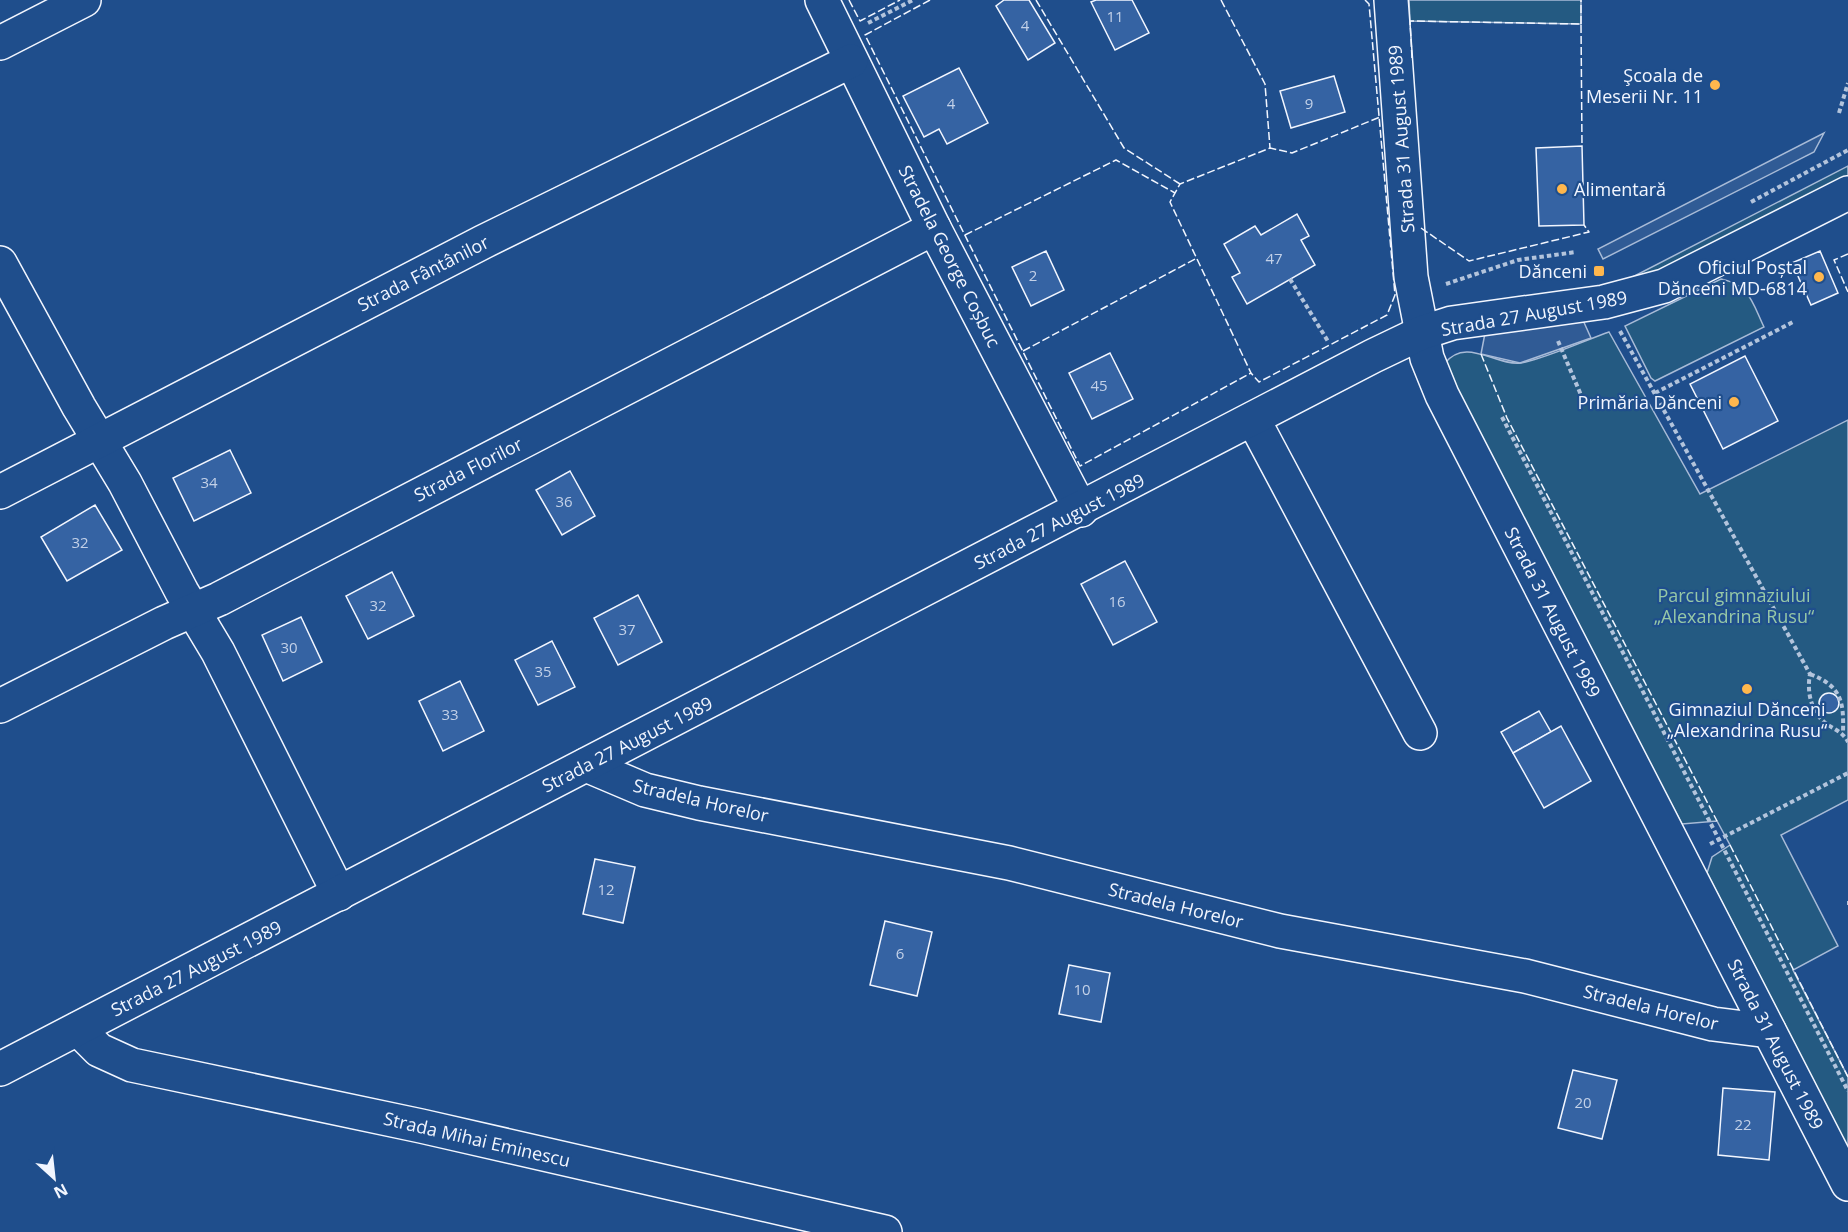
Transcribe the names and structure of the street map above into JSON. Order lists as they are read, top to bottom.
{
  "streets": {
    "street": [
      "Strada 31 August 1989",
      "Stradela George Coșbuc",
      "Strada Fântânilor",
      "Strada 27 August 1989",
      "Strada Florilor",
      "Stradela Horelor",
      "Strada Mihai Eminescu"
    ]
  },
  "crossings": [
    ["Strada 31 August 1989", "Strada 27 August 1989"],
    ["Strada 31 August 1989", "Stradela Horelor"],
    ["Stradela George Coșbuc", "Strada Fântânilor"],
    ["Stradela George Coșbuc", "Strada 27 August 1989"],
    ["Stradela George Coșbuc", "Strada Florilor"],
    ["Strada 27 August 1989", "Stradela Horelor"],
    ["Strada 27 August 1989", "Strada Mihai Eminescu"]
  ],
  "parks": ["Parcul gimnaziului „Alexandrina Rusu“"],
  "places": {
    "other": [
      "Şcoala de Meserii Nr. 11",
      "Alimentară",
      "Oficiul Poștal Dănceni MD-6814",
      "Primăria Dănceni",
      "Gimnaziul Dănceni „Alexandrina Rusu“"
    ],
    "transit": ["Dănceni"]
  },
  "house_numbers": [
    "11",
    "4",
    "4",
    "9",
    "47",
    "2",
    "45",
    "34",
    "36",
    "32",
    "16",
    "32",
    "37",
    "30",
    "35",
    "33",
    "12",
    "6",
    "10",
    "20",
    "22"
  ],
  "north": "bottom right"
}
